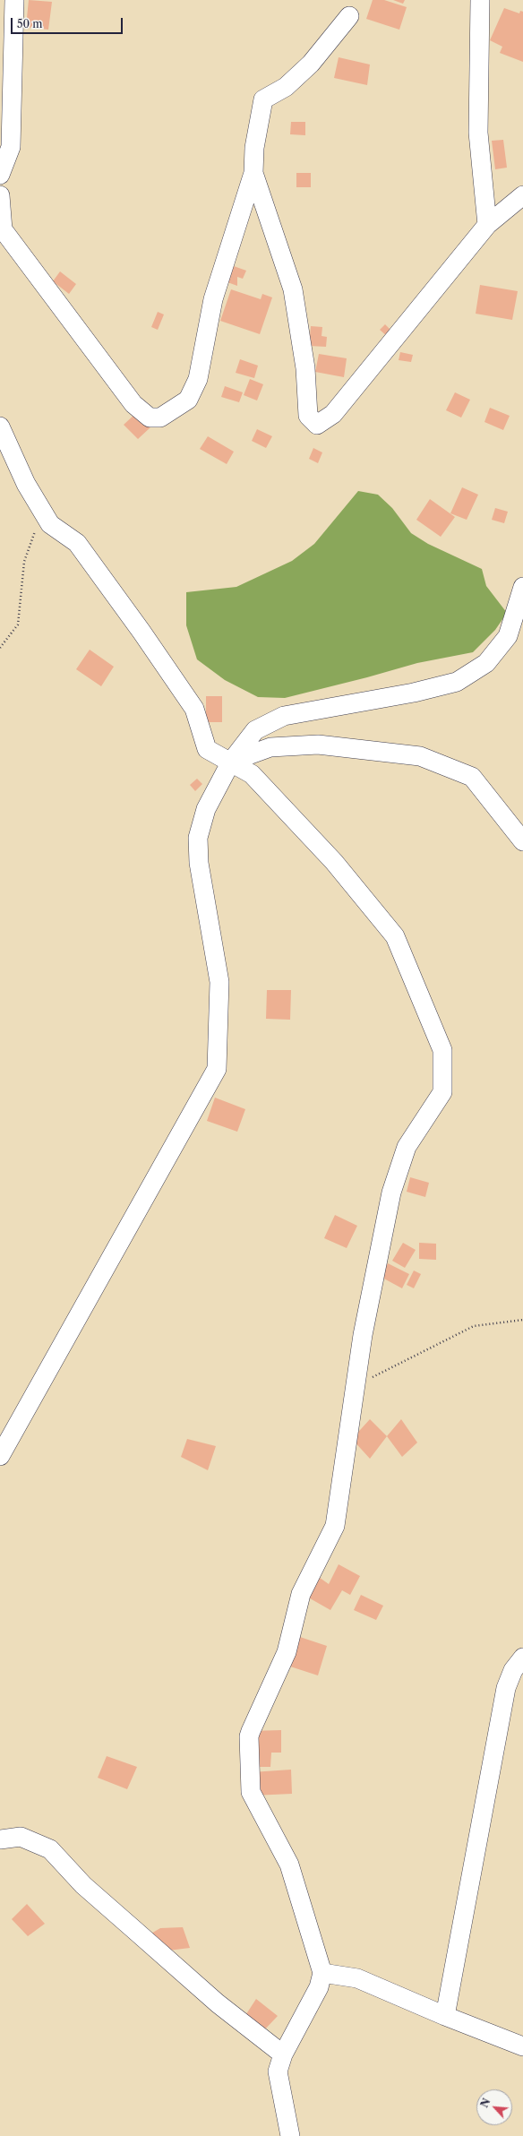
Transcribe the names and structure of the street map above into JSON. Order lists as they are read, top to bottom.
{
  "scale_bar": "50 m",
  "north": "top left"
}
